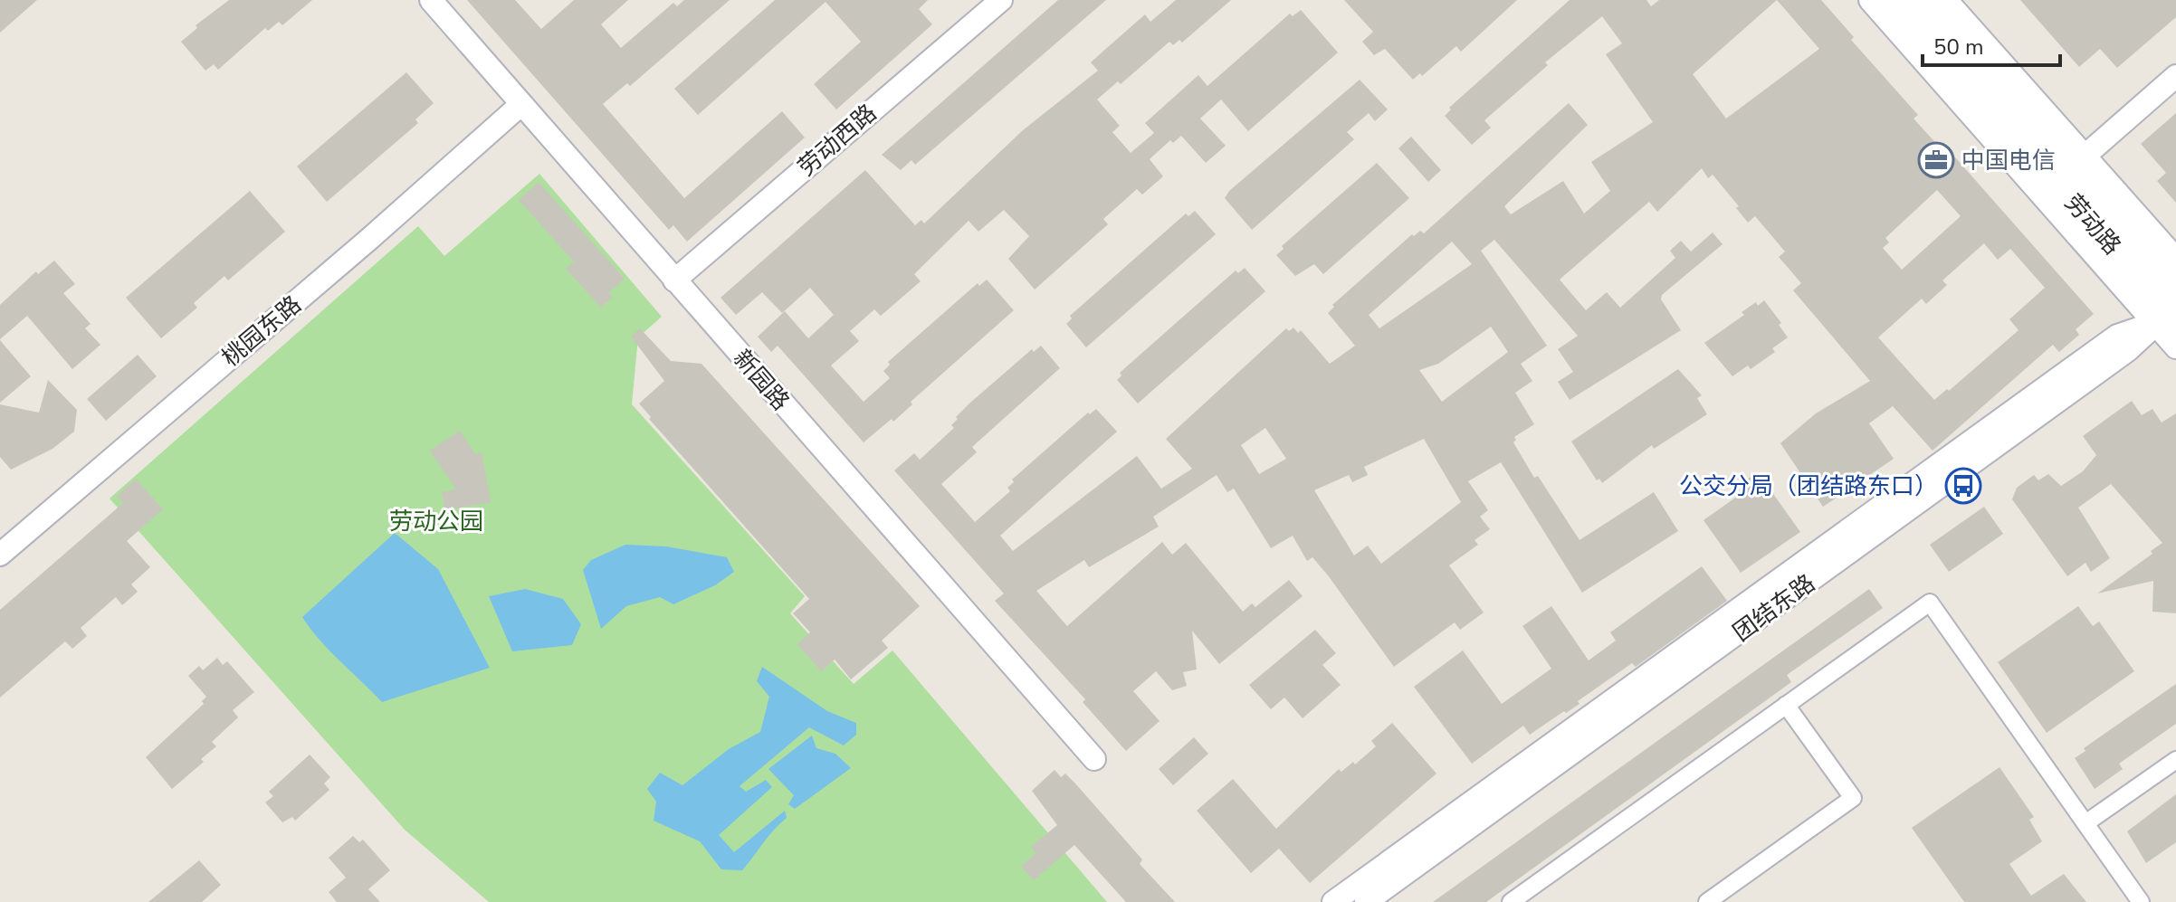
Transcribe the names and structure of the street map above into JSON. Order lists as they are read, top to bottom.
{
  "streets": {
    "main road": ["劳动路"],
    "street": [
      "劳动西路",
      "桃园东路",
      "新园路",
      "团结东路"
    ]
  },
  "crossings": [
    ["劳动西路", "新园路"],
    ["劳动路", "团结东路"],
    ["桃园东路", "新园路"]
  ],
  "parks": ["劳动公园"],
  "places": {
    "office": ["中国电信"],
    "bus stop": ["公交分局（团结路东口）"]
  },
  "scale_bar": "50 m"
}
